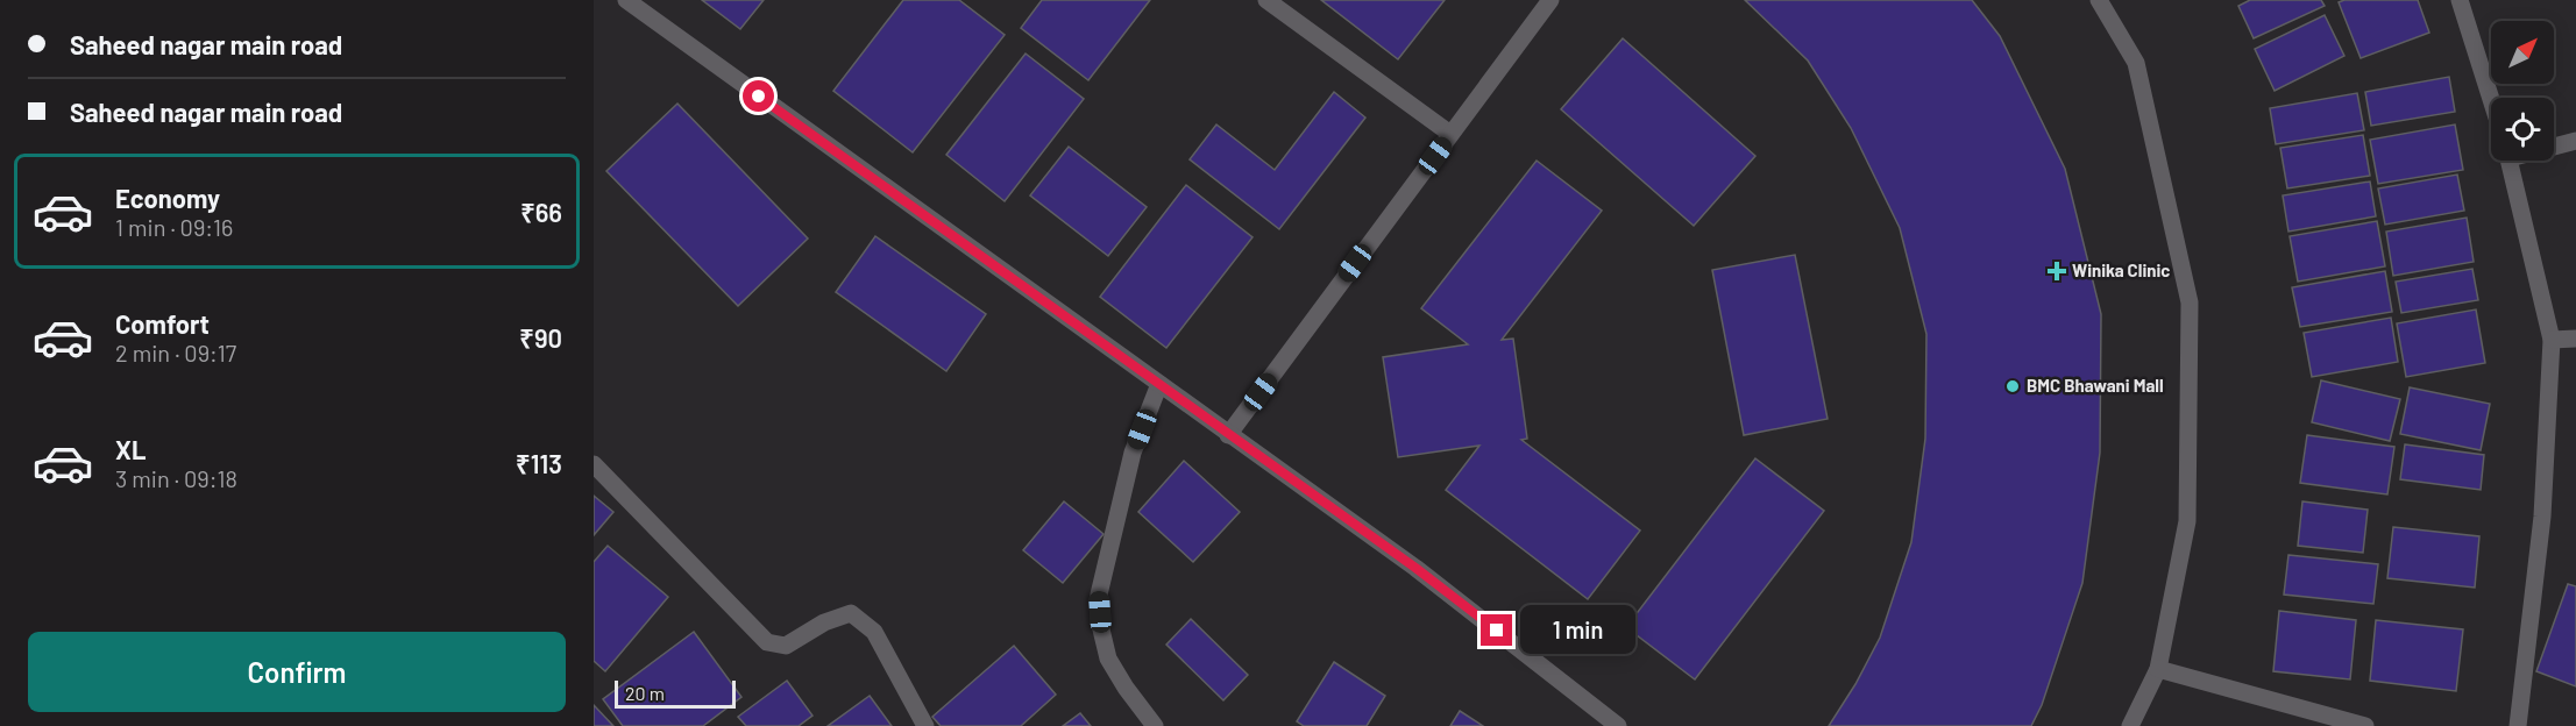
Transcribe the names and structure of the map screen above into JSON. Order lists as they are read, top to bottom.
{
  "places": {
    "health": ["Winika Clinic"],
    "other": ["BMC Bhawani Mall"]
  },
  "scale_bar": "20 m",
  "north": "top right",
  "page": {
    "banner": ["Saheed nagar main road", "Saheed nagar main road"],
    "list": [
      {
        "name": "Economy",
        "note": "1 min · 09:16",
        "value": "₹66"
      },
      {
        "name": "Comfort",
        "note": "2 min · 09:17",
        "value": "₹90"
      },
      {
        "name": "XL",
        "note": "3 min · 09:18",
        "value": "₹113"
      }
    ],
    "bubble": "1 min",
    "buttons": "Confirm",
    "scale": "20 m"
  }
}
